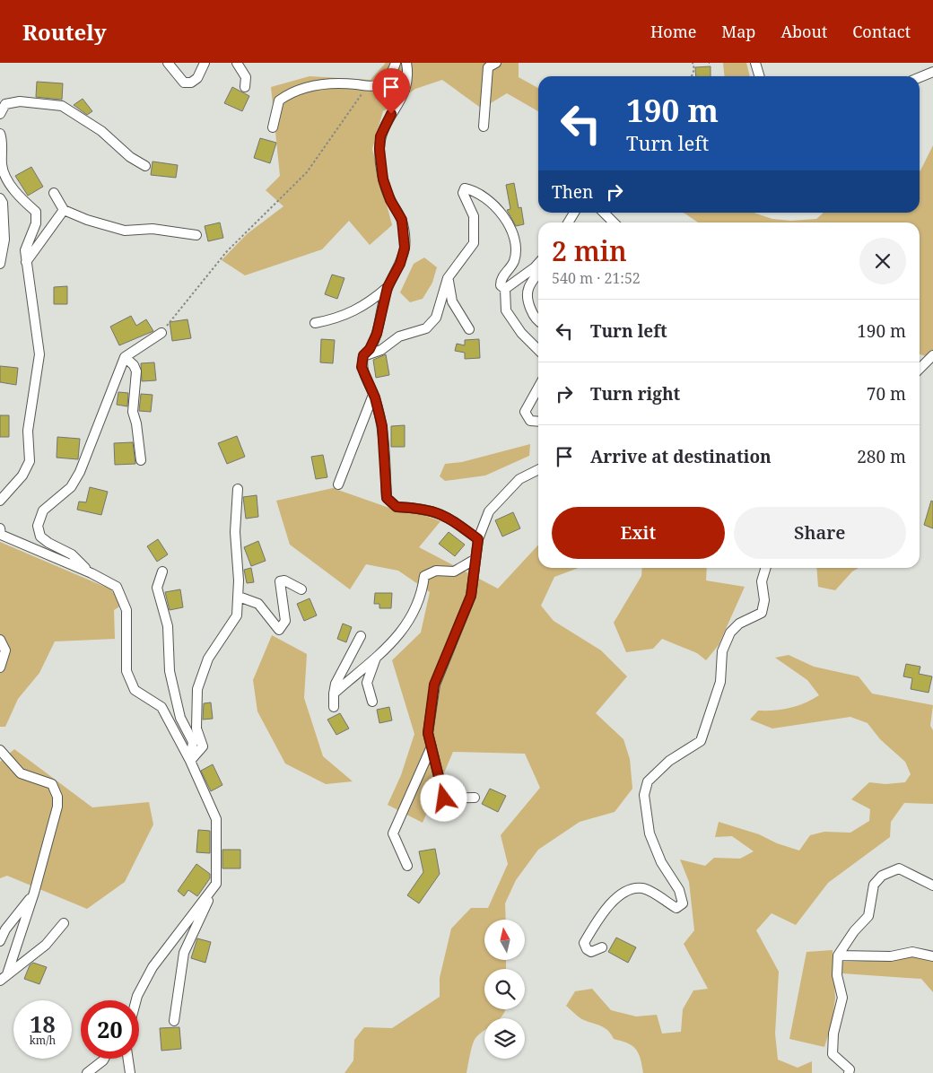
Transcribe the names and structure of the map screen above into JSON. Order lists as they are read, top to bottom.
{
  "north": "top",
  "page": {
    "header": "Routely",
    "nav": [
      "Home",
      "Map",
      "About",
      "Contact"
    ],
    "turn": ["190 m", "Turn left"],
    "then": "Then",
    "heading": ["2 min", "540 m · 21:52"],
    "list": [
      {
        "name": "Turn left",
        "value": "190 m"
      },
      {
        "name": "Turn right",
        "value": "70 m"
      },
      {
        "name": "Arrive at destination",
        "value": "280 m"
      }
    ],
    "buttons": ["Exit", "Share"],
    "speed": "18 km/h",
    "limit": "20"
  }
}
